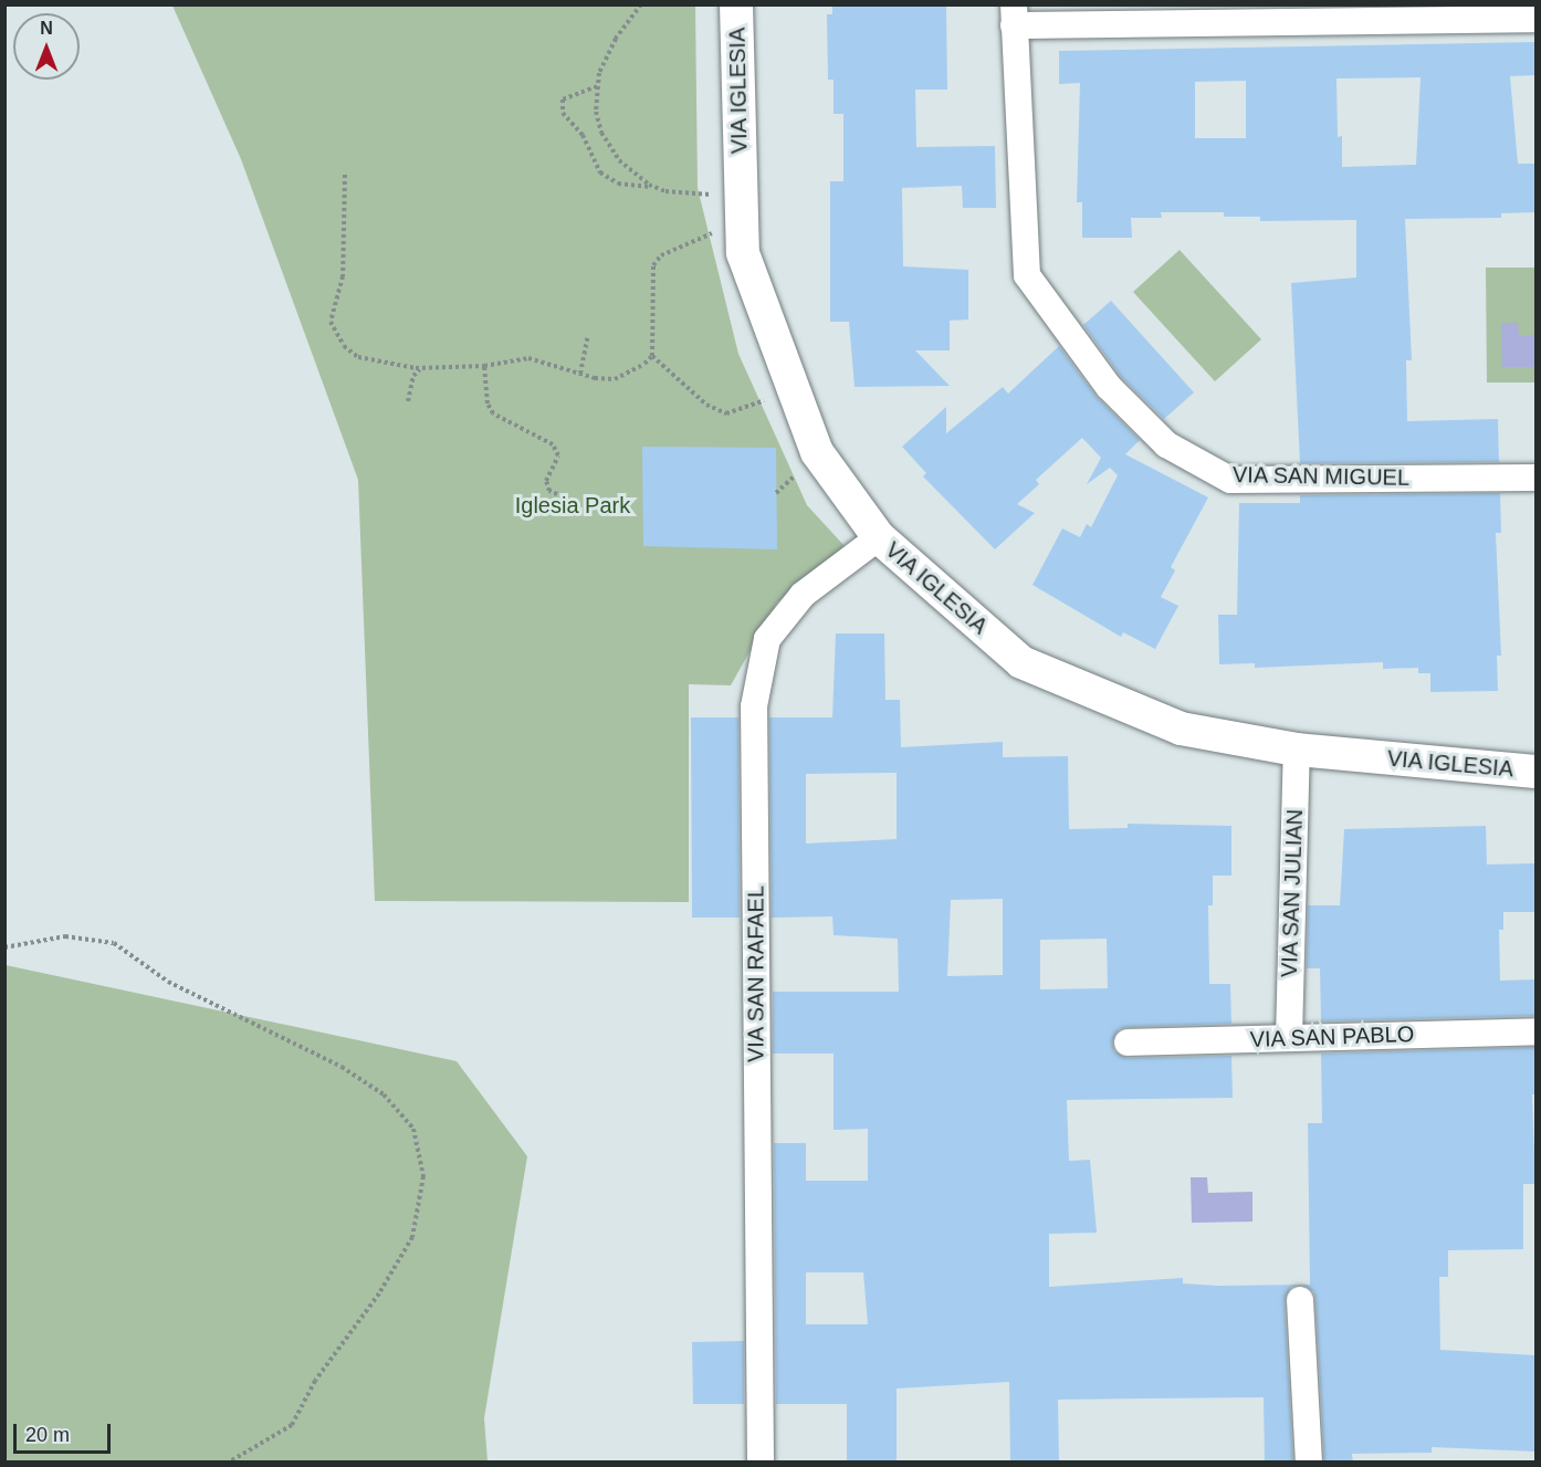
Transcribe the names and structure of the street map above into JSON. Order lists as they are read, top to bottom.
{
  "streets": {
    "street": [
      "VIA IGLESIA",
      "VIA SAN MIGUEL",
      "VIA SAN JULIAN",
      "VIA SAN RAFAEL",
      "VIA SAN PABLO"
    ]
  },
  "crossings": [
    ["VIA IGLESIA", "VIA SAN JULIAN"],
    ["VIA IGLESIA", "VIA SAN RAFAEL"],
    ["VIA SAN JULIAN", "VIA SAN PABLO"]
  ],
  "parks": ["Iglesia Park"],
  "scale_bar": "20 m",
  "north": "top"
}
